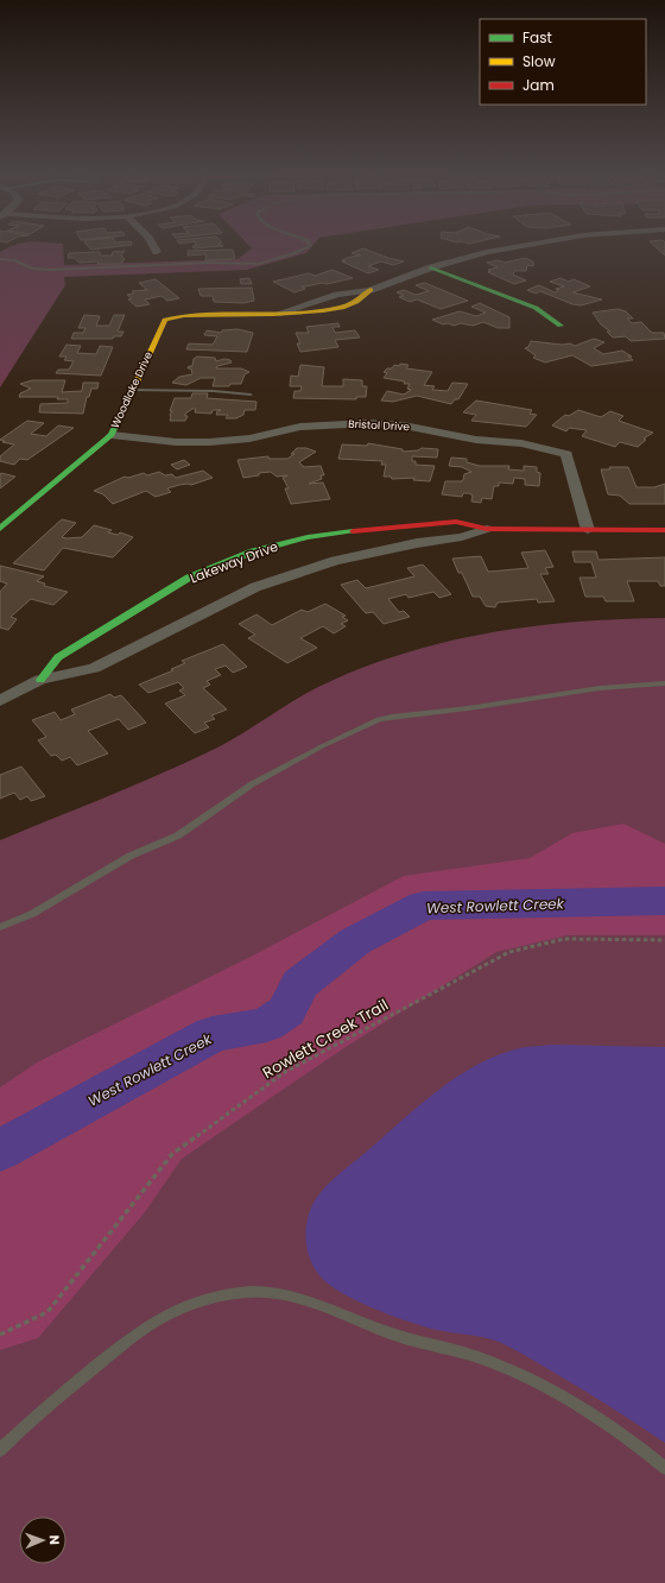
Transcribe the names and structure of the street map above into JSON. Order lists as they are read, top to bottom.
{
  "streets": {
    "street": ["Woodlake Drive", "Bristol Drive", "Lakeway Drive"],
    "path": ["Rowlett Creek Trail"]
  },
  "crossings": [
    ["Woodlake Drive", "Bristol Drive"],
    ["Bristol Drive", "Lakeway Drive"]
  ],
  "water": ["West Rowlett Creek"],
  "legend": ["Fast", "Slow", "Jam"],
  "north": "right"
}
